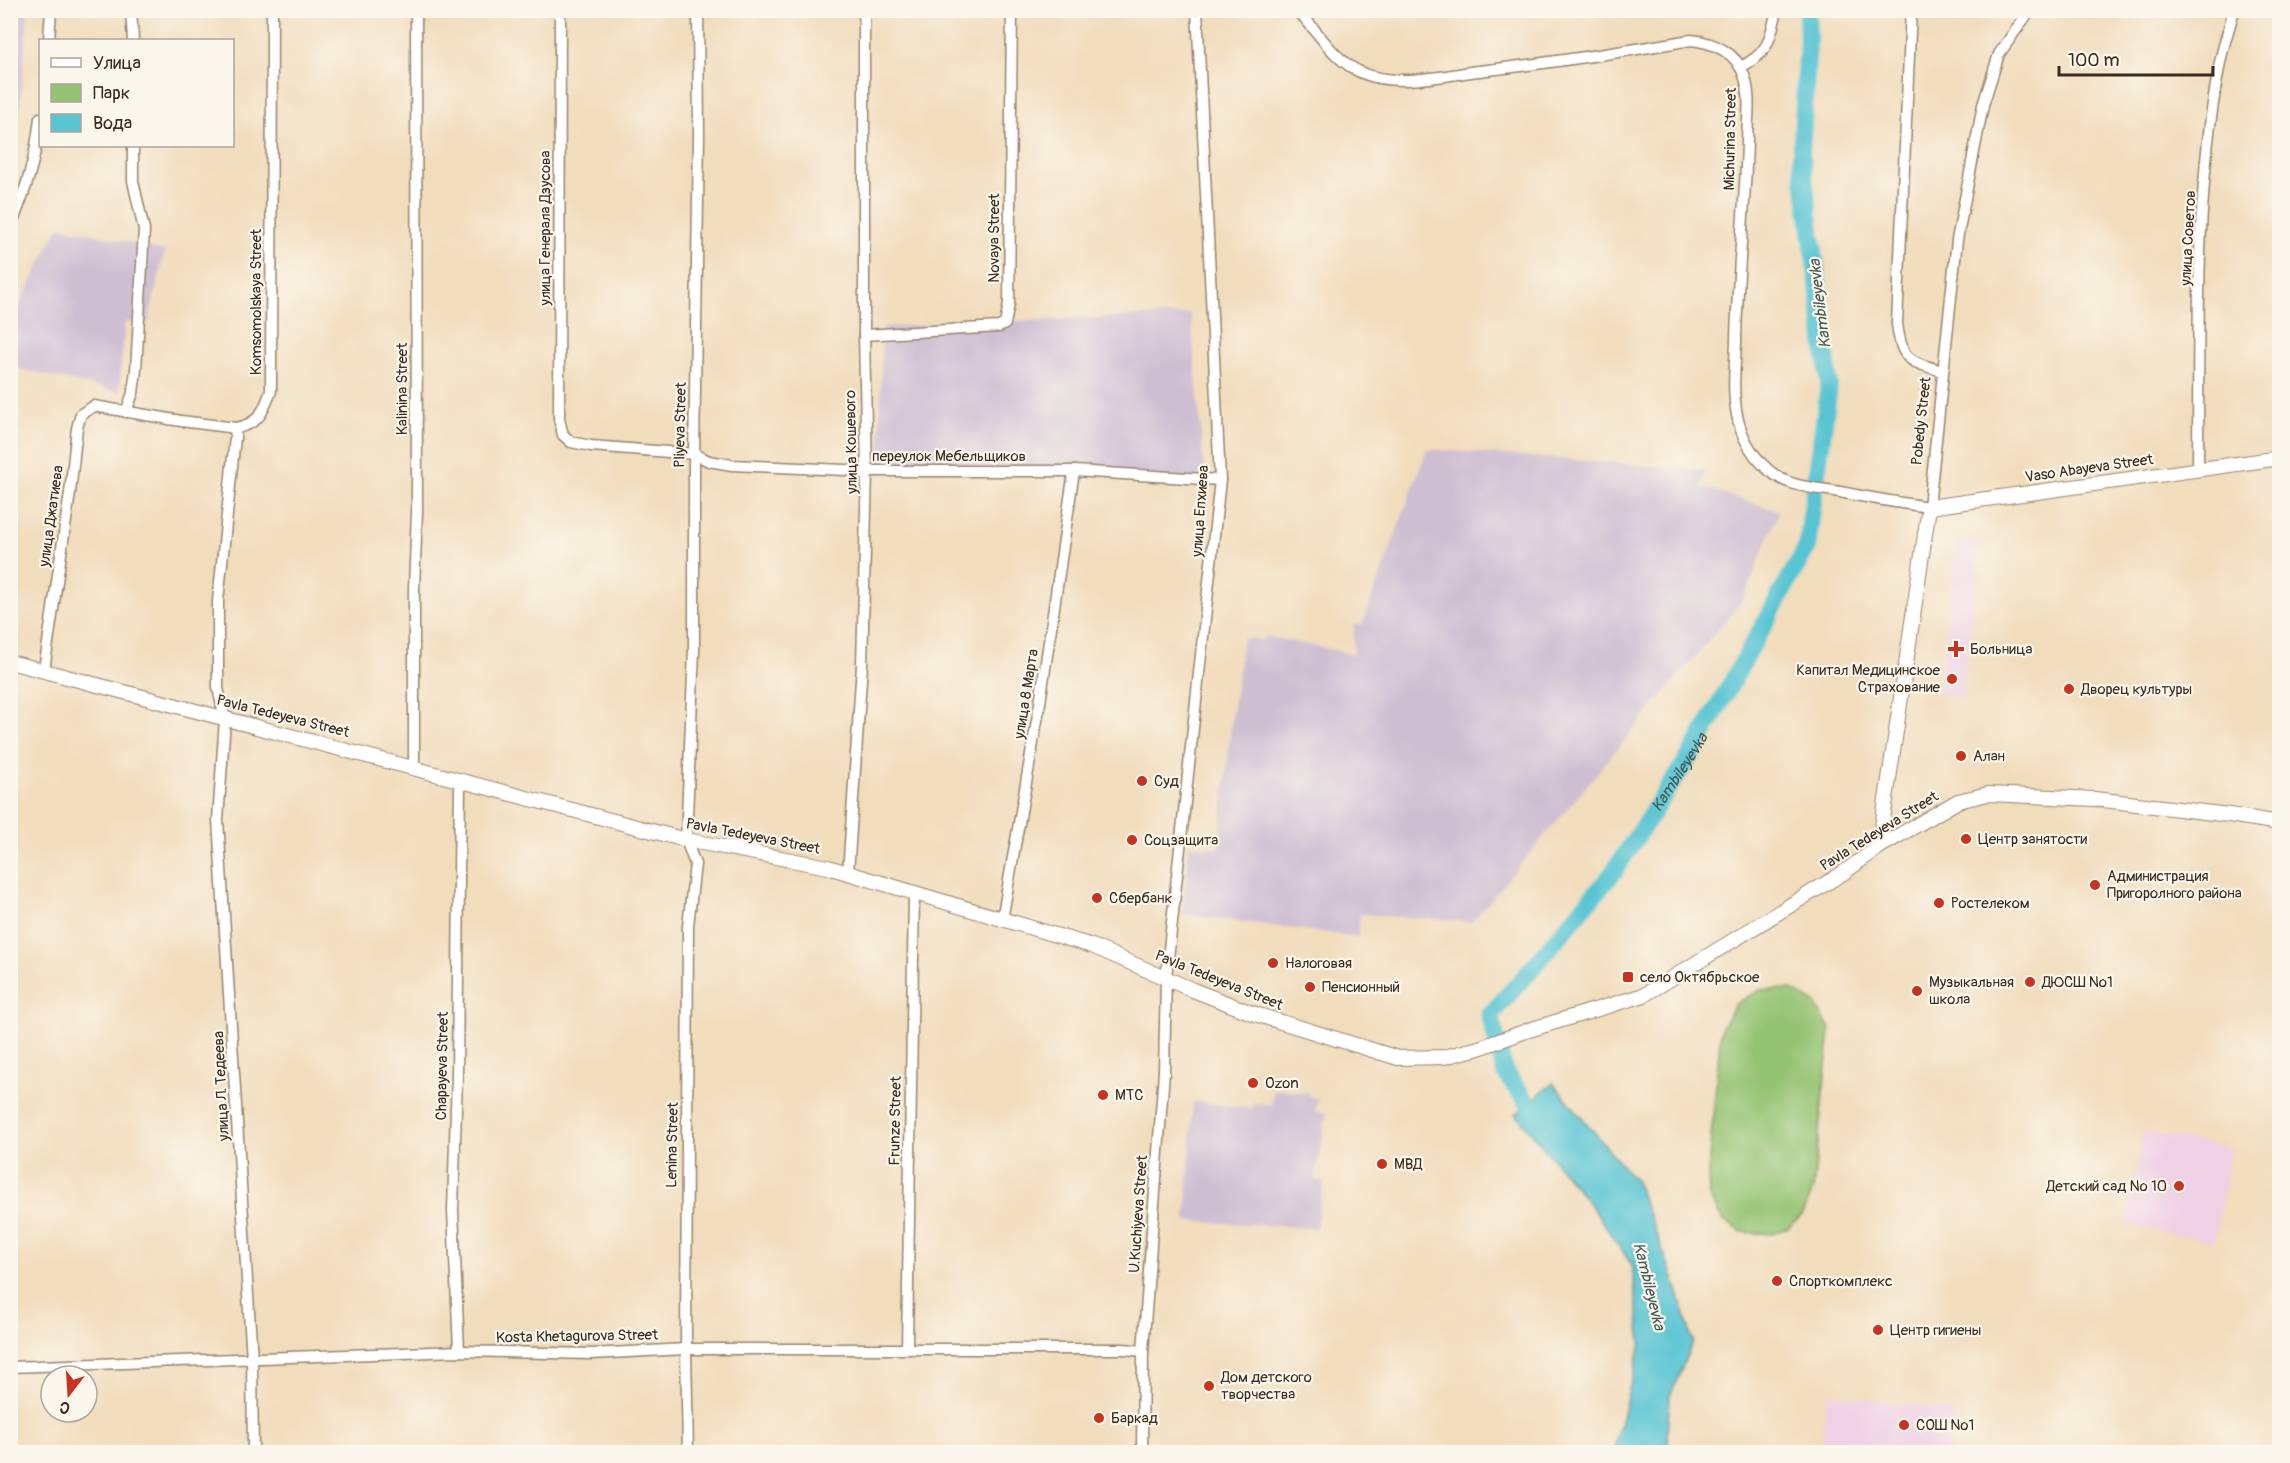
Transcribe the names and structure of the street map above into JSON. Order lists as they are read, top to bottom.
{
  "streets": {
    "main road": ["Pobedy Street", "Vaso Abayeva Street", "Pavla Tedeyeva Street"],
    "street": [
      "Michurina Street",
      "улица Генерала Дзусова",
      "Novaya Street",
      "улица Советов",
      "Komsomolskaya Street",
      "Kalinina Street",
      "Pliyeva Street",
      "улица Кошевого",
      "переулок Мебельщиков",
      "улица Епхиева",
      "улица Джатиева",
      "улица 8 Марта",
      "Chapayeva Street",
      "улица Л. Тедеева",
      "Frunze Street",
      "Lenina Street",
      "U.Kuchiyeva Street",
      "Kosta Khetagurova Street"
    ]
  },
  "crossings": [
    ["Michurina Street", "Vaso Abayeva Street"],
    ["улица Генерала Дзусова", "переулок Мебельщиков"],
    ["Novaya Street", "улица Кошевого"],
    ["улица Советов", "Vaso Abayeva Street"],
    ["Komsomolskaya Street", "улица Джатиева"],
    ["Kalinina Street", "Pavla Tedeyeva Street"],
    ["Pobedy Street", "Vaso Abayeva Street"],
    ["Pobedy Street", "Pavla Tedeyeva Street"],
    ["Pliyeva Street", "переулок Мебельщиков"],
    ["Pliyeva Street", "Pavla Tedeyeva Street"],
    ["Pliyeva Street", "Lenina Street"],
    ["улица Кошевого", "переулок Мебельщиков"],
    ["улица Кошевого", "Pavla Tedeyeva Street"],
    ["переулок Мебельщиков", "улица Епхиева"],
    ["переулок Мебельщиков", "улица 8 Марта"],
    ["улица Епхиева", "Pavla Tedeyeva Street"],
    ["улица Епхиева", "U.Kuchiyeva Street"],
    ["улица Джатиева", "Pavla Tedeyeva Street"],
    ["улица 8 Марта", "Pavla Tedeyeva Street"],
    ["Pavla Tedeyeva Street", "Chapayeva Street"],
    ["Pavla Tedeyeva Street", "улица Л. Тедеева"],
    ["Pavla Tedeyeva Street", "Frunze Street"],
    ["Pavla Tedeyeva Street", "Lenina Street"],
    ["Pavla Tedeyeva Street", "U.Kuchiyeva Street"],
    ["Chapayeva Street", "Kosta Khetagurova Street"],
    ["улица Л. Тедеева", "Kosta Khetagurova Street"],
    ["Frunze Street", "Kosta Khetagurova Street"],
    ["Lenina Street", "Kosta Khetagurova Street"],
    ["U.Kuchiyeva Street", "Kosta Khetagurova Street"]
  ],
  "water": ["Kambileyevka"],
  "places": {
    "health": ["Больница"],
    "other": [
      "Капитал Медицинское Страхование",
      "Дворец культуры",
      "Алан",
      "Суд",
      "Центр занятости",
      "Соцзащита",
      "Администрация Пригоролного района",
      "Сбербанк",
      "Ростелеком",
      "Налоговая",
      "ДЮСШ №1",
      "Пенсионный",
      "Музыкальная школа",
      "Ozon",
      "МТС",
      "МВД",
      "Детский сад № 10",
      "Спорткомплекс",
      "Центр гигиены",
      "Дом детского творчества",
      "Баркад",
      "СОШ №1"
    ],
    "transit": ["село Октябрьское"]
  },
  "legend": ["Улица", "Парк", "Вода"],
  "scale_bar": "100 m",
  "north": "bottom"
}
